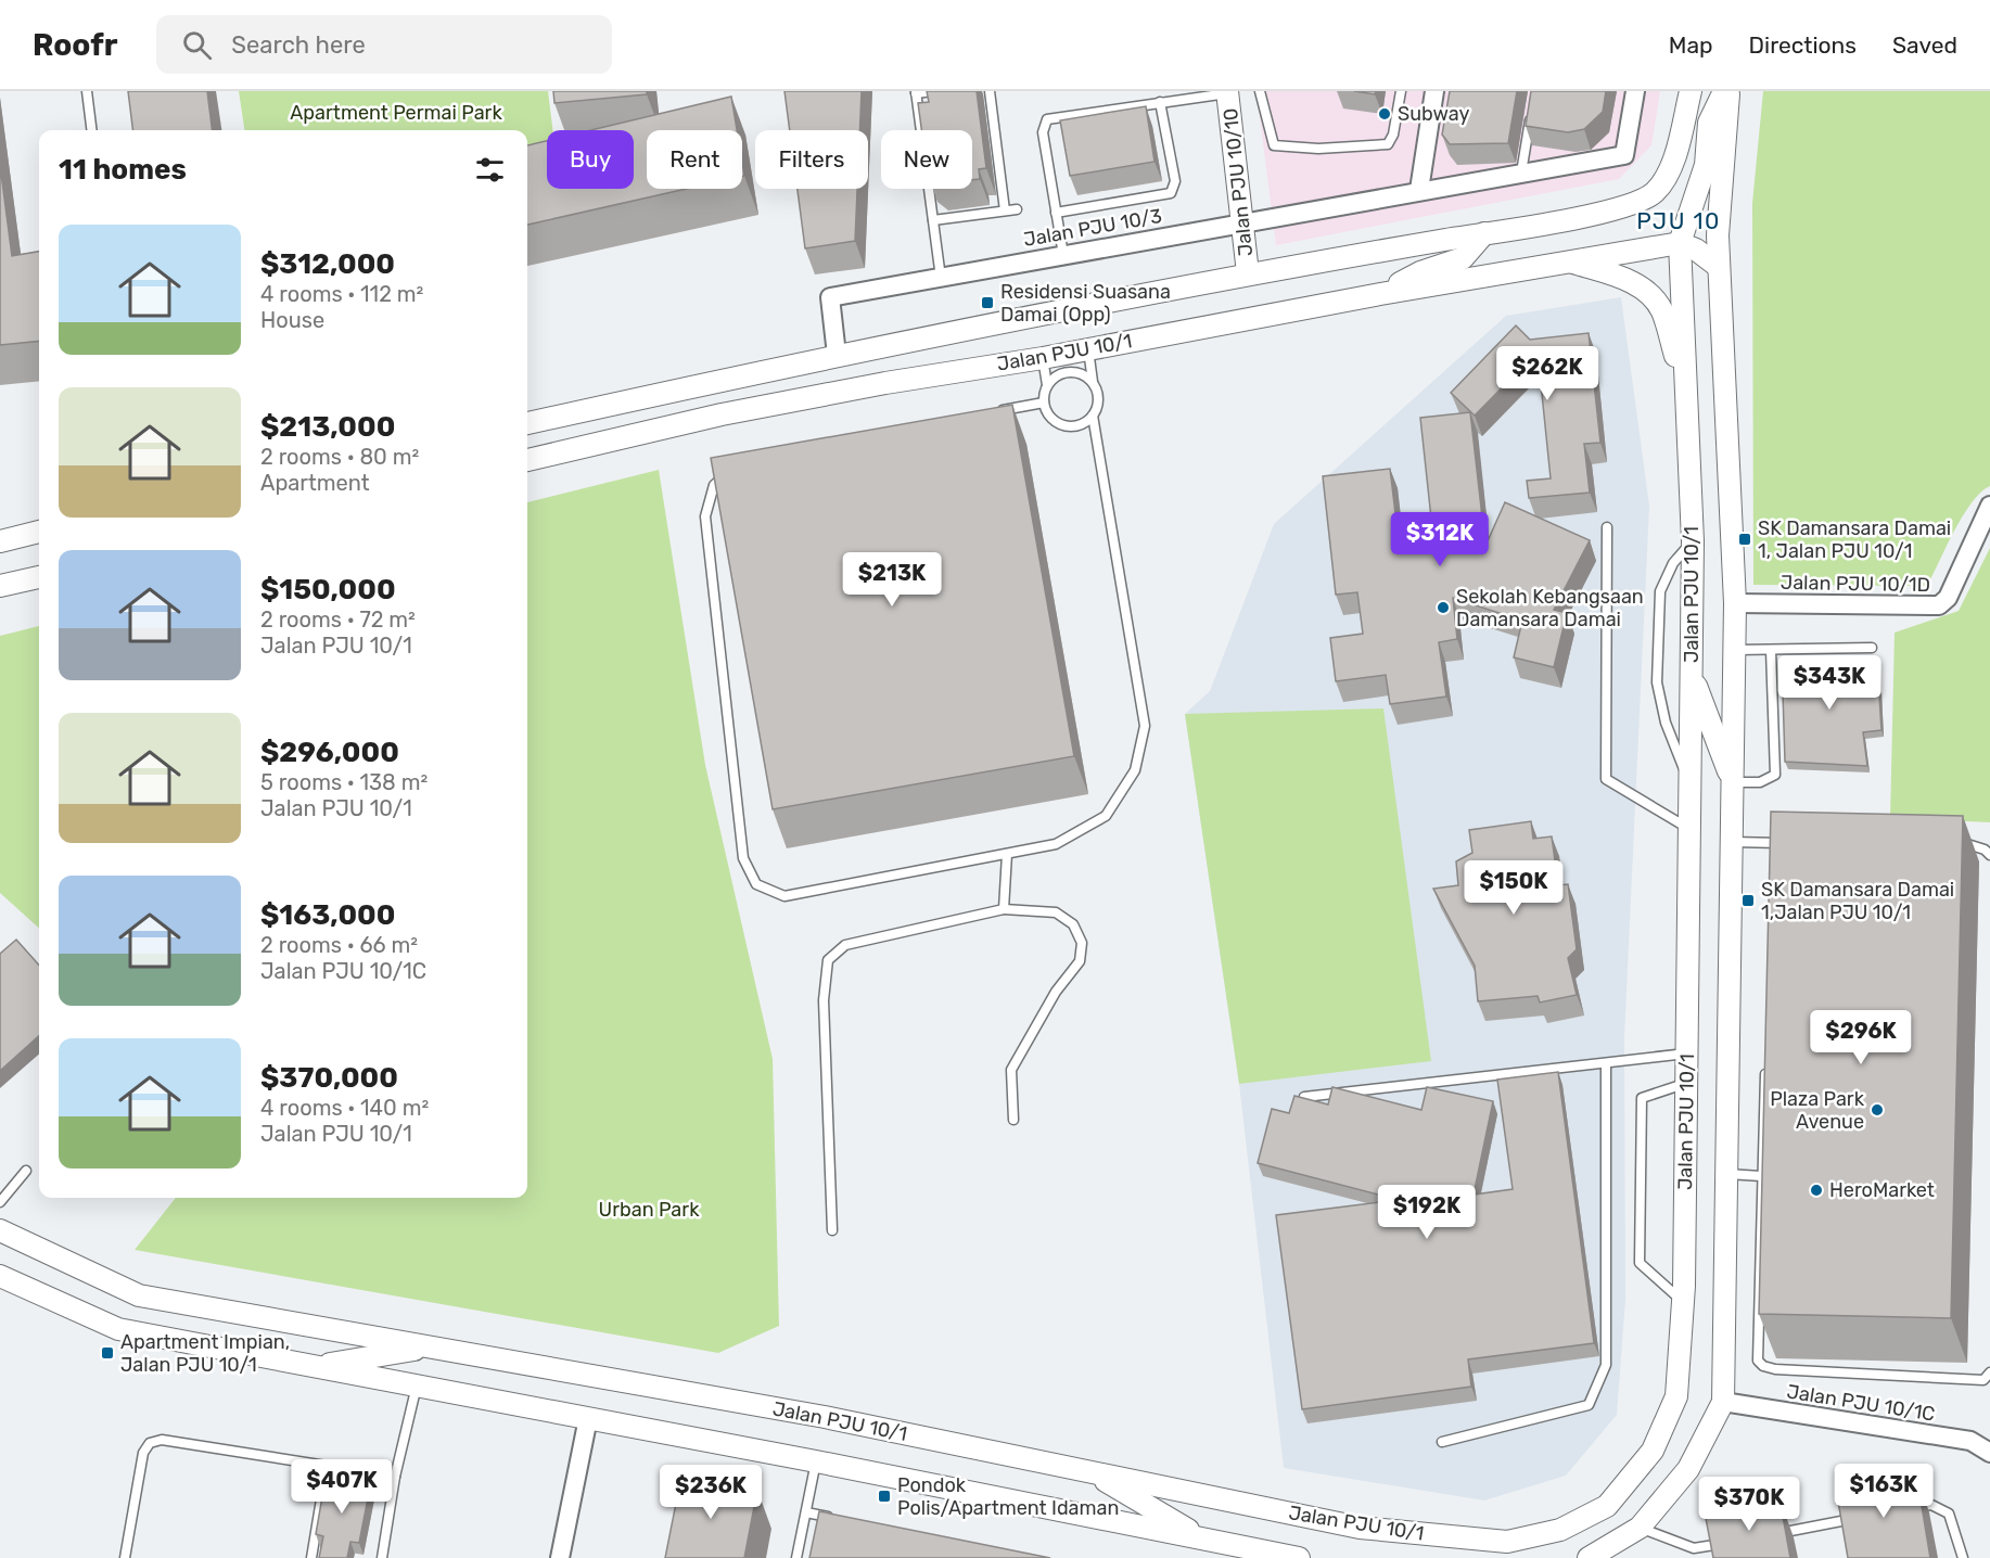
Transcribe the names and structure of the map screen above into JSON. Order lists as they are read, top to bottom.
{
  "streets": {
    "street": [
      "Jalan PJU 10/10",
      "Jalan PJU 10/3",
      "Jalan PJU 10/1",
      "Jalan PJU 10/1D",
      "Jalan PJU 10/1C"
    ]
  },
  "crossings": [
    ["Jalan PJU 10/10", "Jalan PJU 10/3"],
    ["Jalan PJU 10/10", "Jalan PJU 10/1"],
    ["Jalan PJU 10/3", "Jalan PJU 10/1"],
    ["Jalan PJU 10/1", "Jalan PJU 10/1D"],
    ["Jalan PJU 10/1", "Jalan PJU 10/1C"]
  ],
  "districts": ["PJU 10"],
  "parks": ["Apartment Permai Park", "Urban Park"],
  "places": {
    "other": [
      "Subway",
      "Sekolah Kebangsaan Damansara Damai",
      "Plaza Park Avenue",
      "HeroMarket"
    ],
    "transit": [
      "Residensi Suasana Damai (Opp)",
      "SK Damansara Damai 1, Jalan PJU 10/1",
      "SK Damansara Damai 1,Jalan PJU 10/1",
      "Apartment Impian, Jalan PJU 10/1",
      "Pondok Polis/Apartment Idaman"
    ]
  },
  "page": {
    "header": "Roofr",
    "search": "Search here",
    "nav": ["Map", "Directions", "Saved"],
    "chip": [
      "Buy",
      "Rent",
      "Filters",
      "New"
    ],
    "heading": "11 homes",
    "list": [
      {
        "name": "$312,000",
        "note": "4 rooms · 112 m² · House"
      },
      {
        "name": "$213,000",
        "note": "2 rooms · 80 m² · Apartment"
      },
      {
        "name": "$150,000",
        "note": "2 rooms · 72 m² · Jalan PJU 10/1"
      },
      {
        "name": "$296,000",
        "note": "5 rooms · 138 m² · Jalan PJU 10/1"
      },
      {
        "name": "$163,000",
        "note": "2 rooms · 66 m² · Jalan PJU 10/1C"
      },
      {
        "name": "$370,000",
        "note": "4 rooms · 140 m² · Jalan PJU 10/1"
      }
    ],
    "price": [
      "$262K",
      "$312K",
      "$213K",
      "$343K",
      "$150K",
      "$296K",
      "$192K",
      "$407K",
      "$163K",
      "$236K",
      "$370K"
    ]
  }
}
